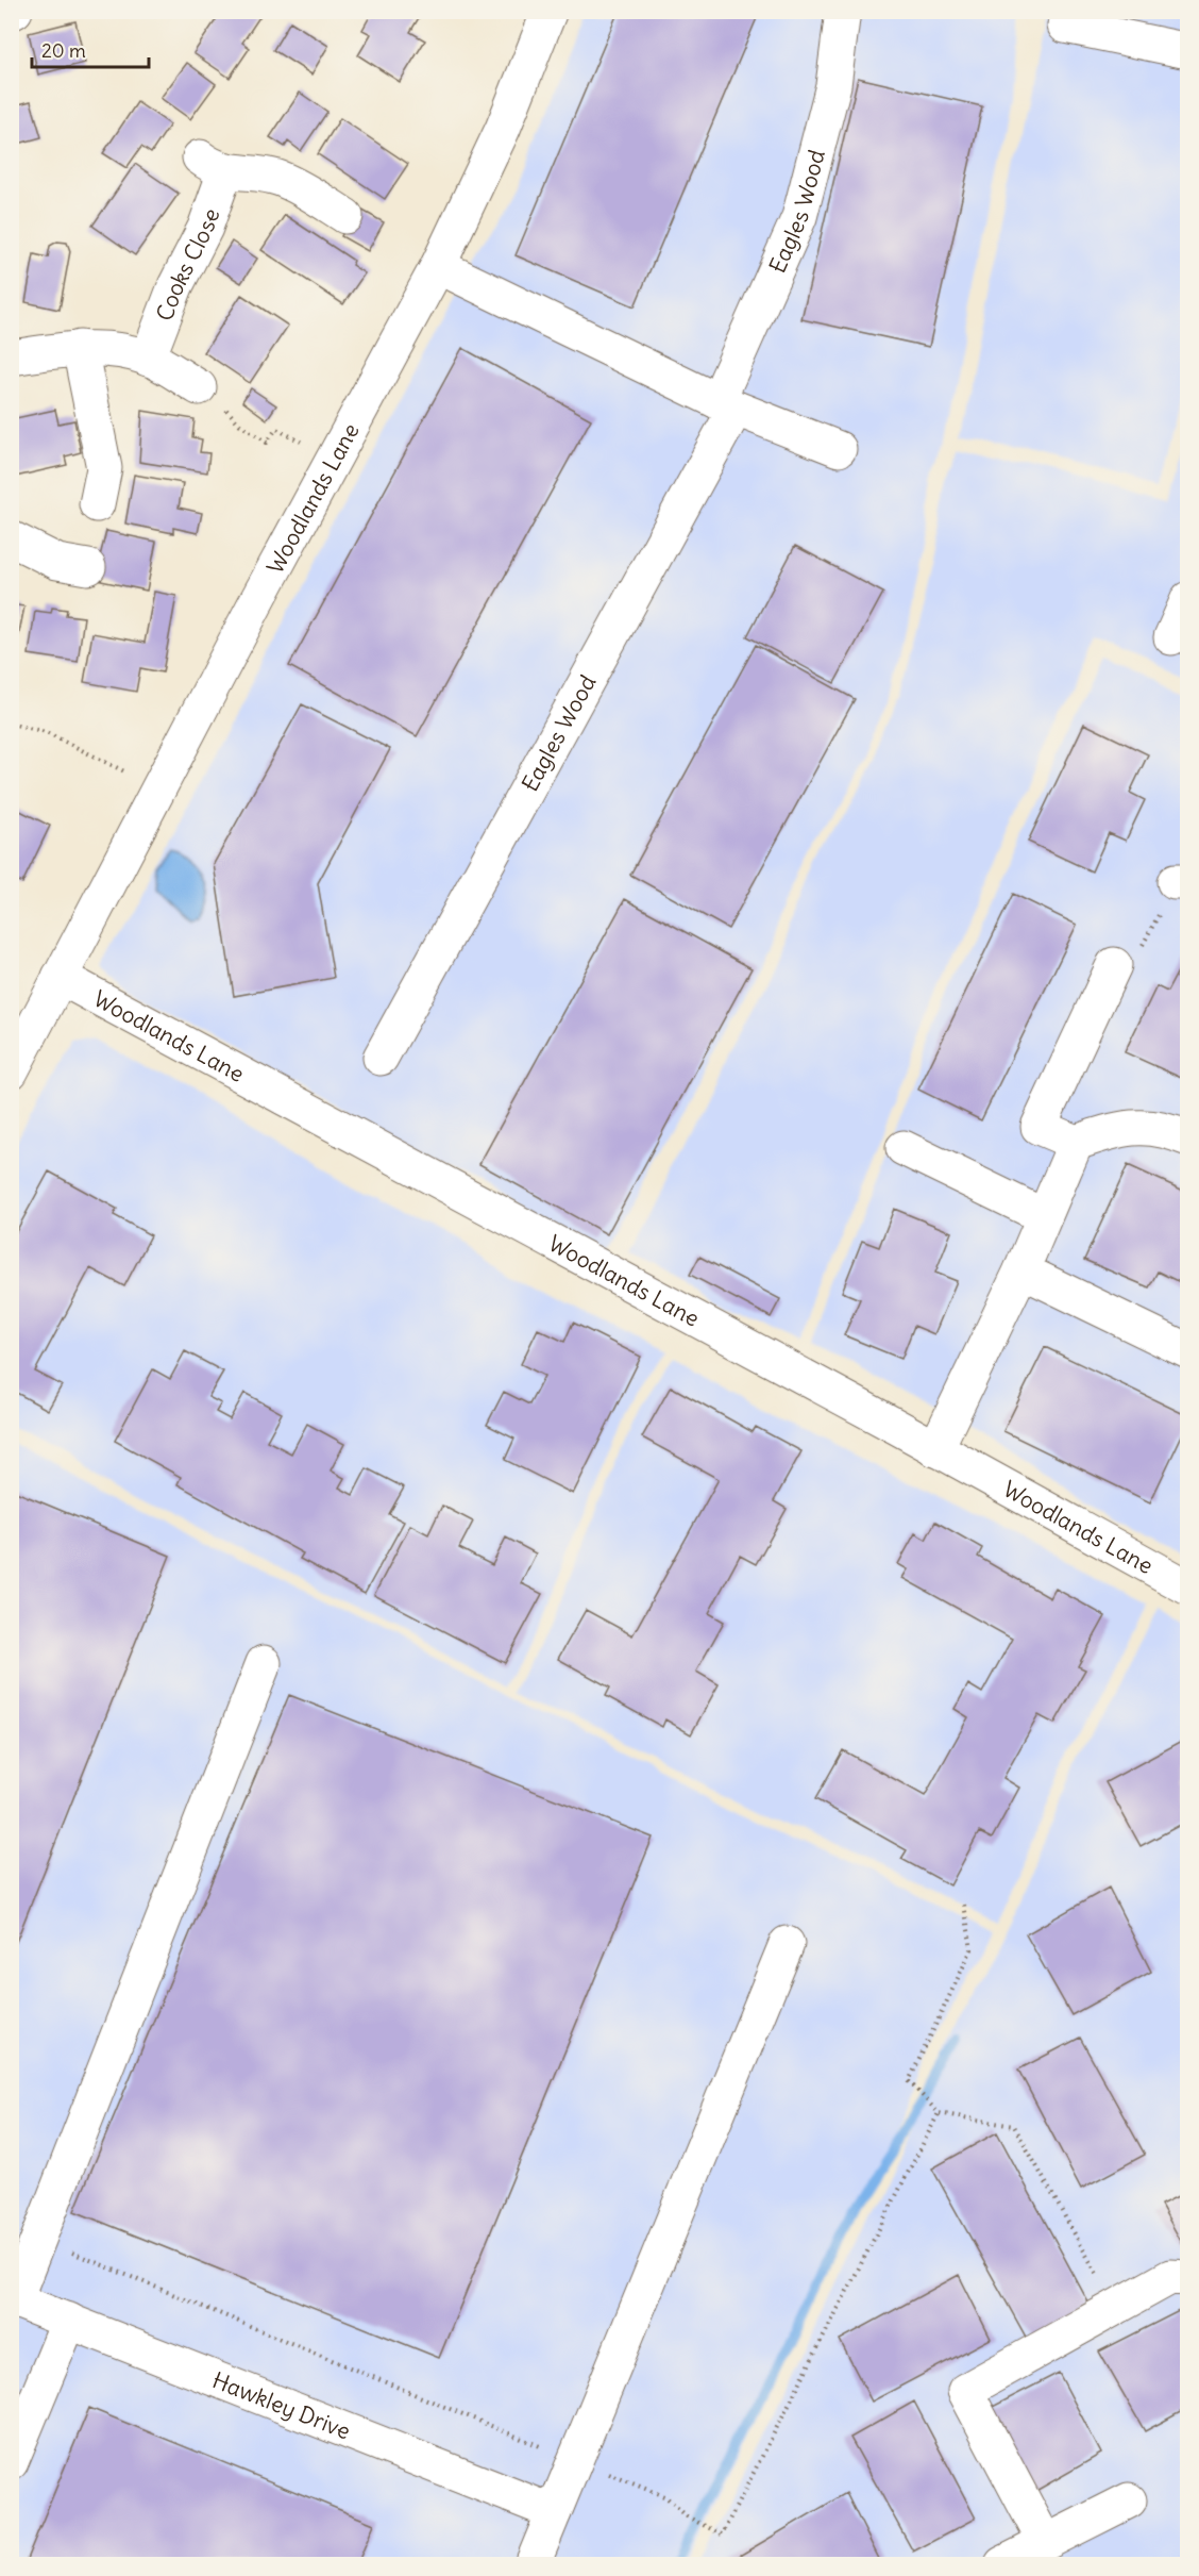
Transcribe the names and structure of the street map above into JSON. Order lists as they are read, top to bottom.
{
  "streets": {
    "street": [
      "Eagles Wood",
      "Cooks Close",
      "Woodlands Lane",
      "Hawkley Drive"
    ]
  },
  "scale_bar": "20 m"
}
